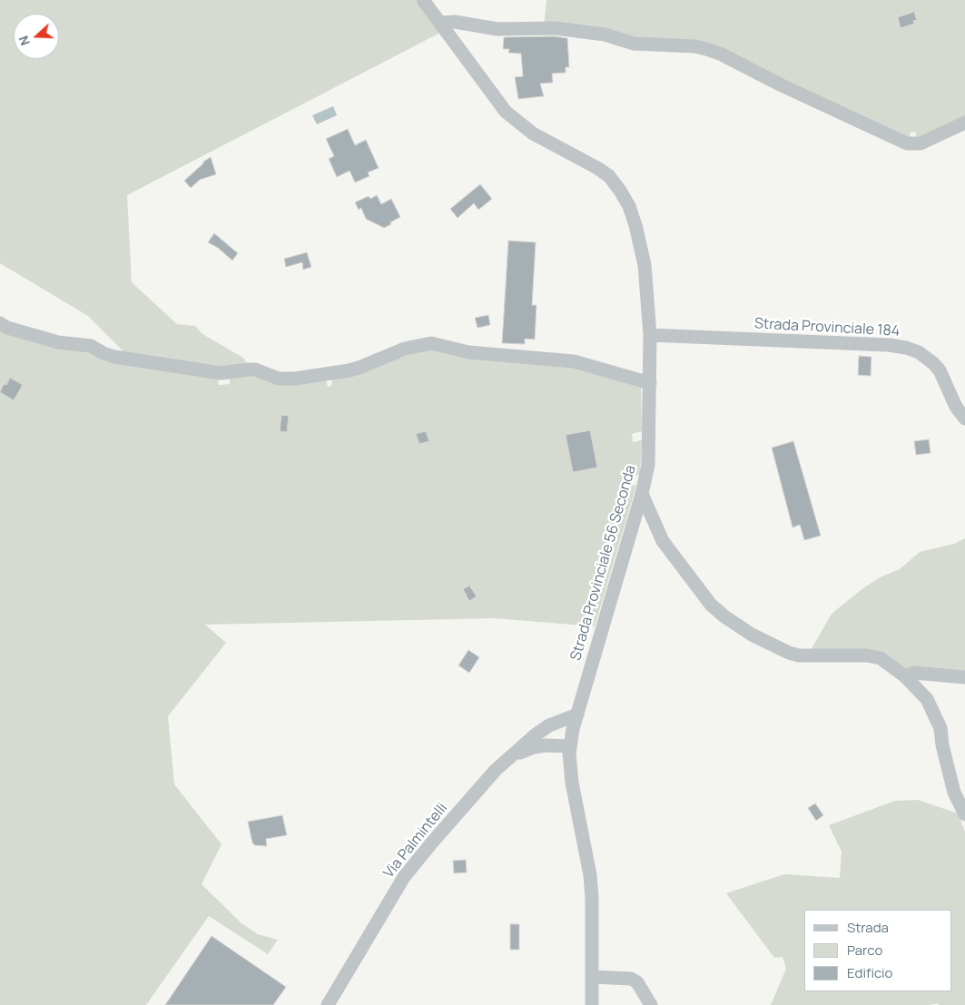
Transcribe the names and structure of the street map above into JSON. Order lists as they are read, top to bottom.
{
  "streets": {
    "street": ["Strada Provinciale 184", "Strada Provinciale 56 Seconda", "Via Palmintelli"]
  },
  "crossings": [
    ["Strada Provinciale 184", "Strada Provinciale 56 Seconda"]
  ],
  "legend": ["Strada", "Parco", "Edificio"],
  "north": "left"
}
